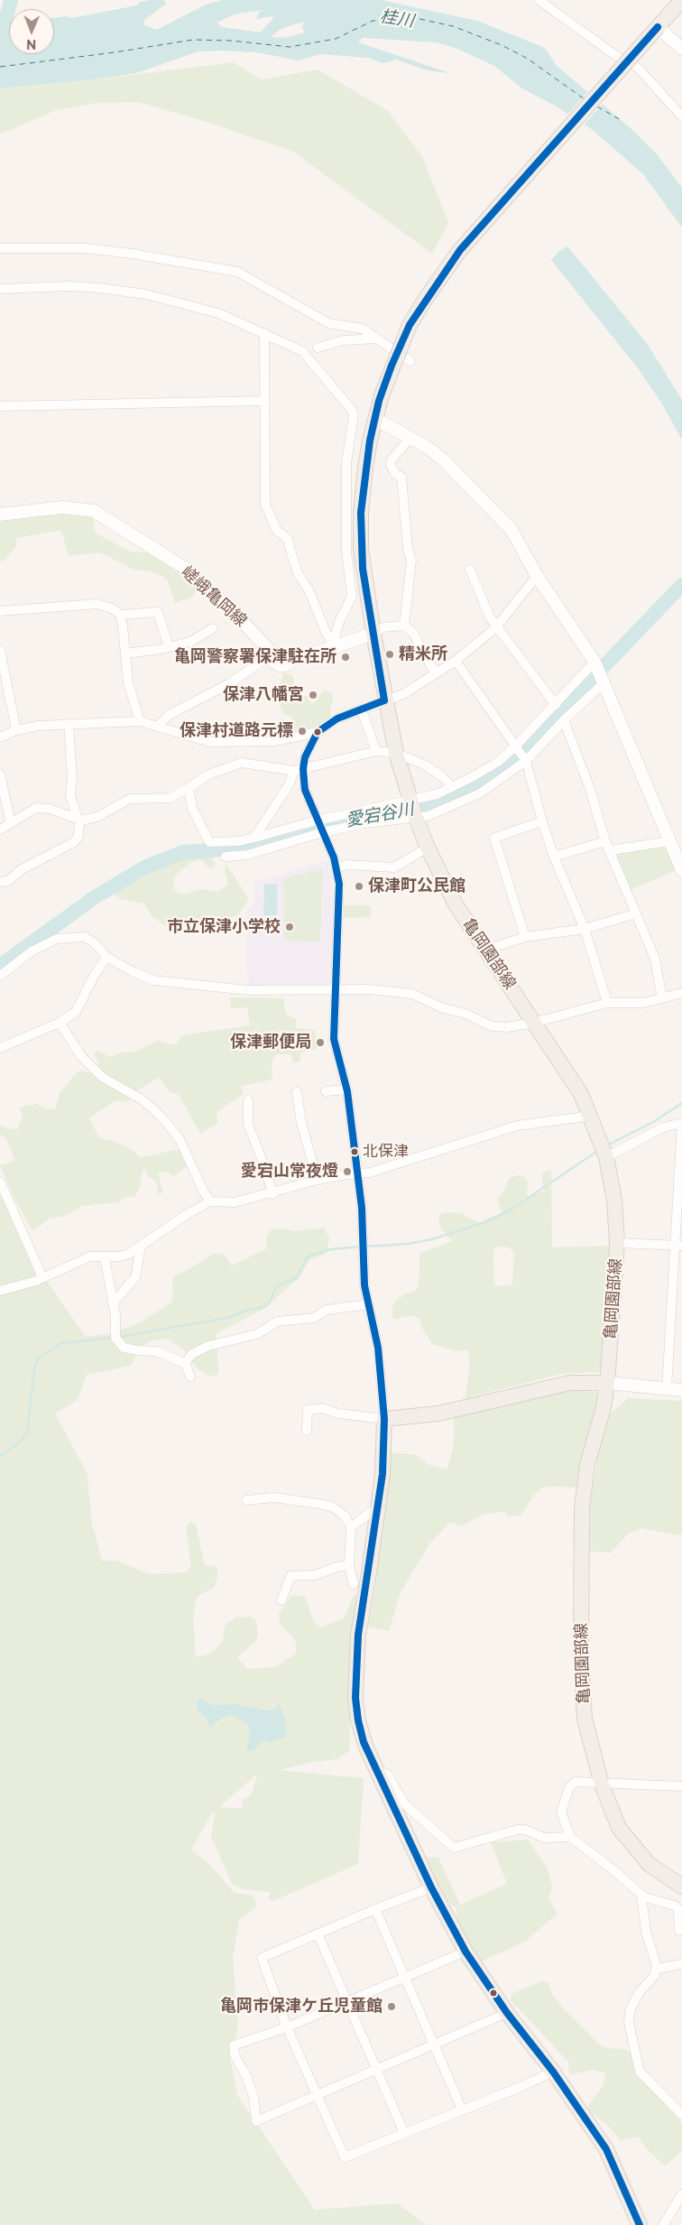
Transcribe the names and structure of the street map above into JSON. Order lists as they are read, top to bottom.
{
  "streets": {
    "main road": ["亀岡園部線"],
    "street": ["嵯峨亀岡線"]
  },
  "water": ["桂川", "愛宕谷川"],
  "places": [
    "精米所",
    "亀岡警察署保津駐在所",
    "保津八幡宮",
    "保津村道路元標",
    "保津町公民館",
    "市立保津小学校",
    "保津郵便局",
    "北保津",
    "愛宕山常夜燈",
    "亀岡市保津ケ丘児童館"
  ],
  "north": "bottom"
}
